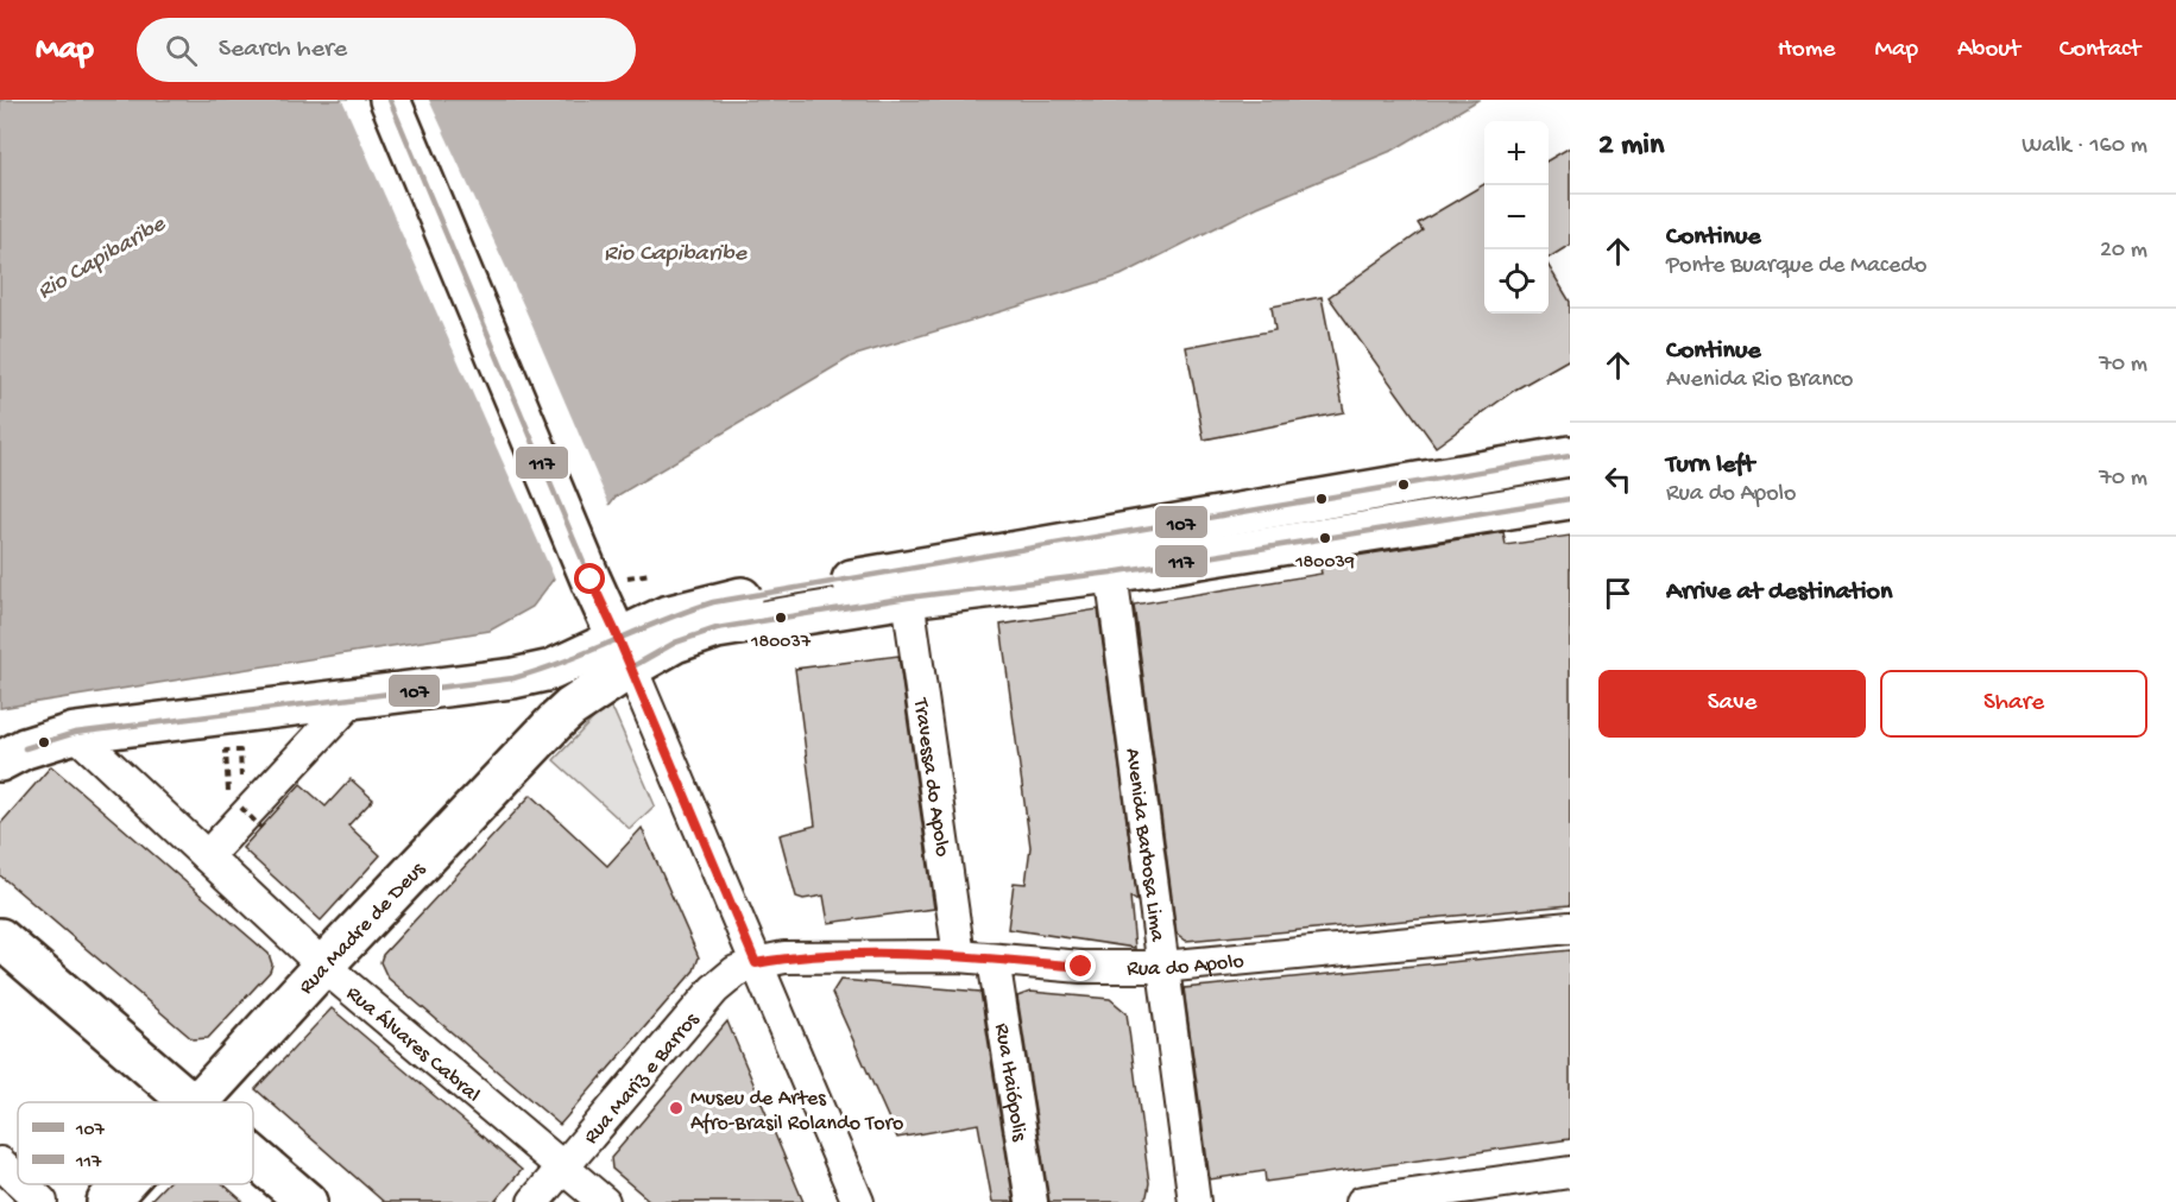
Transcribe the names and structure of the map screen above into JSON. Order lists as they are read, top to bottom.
{
  "streets": {
    "main road": ["Rua Madre de Deus"],
    "street": [
      "Travessa do Apolo",
      "Avenida Barbosa Lima",
      "Rua do Apolo",
      "Rua Álvares Cabral",
      "Rua Mariz e Barros",
      "Rua Itaiópolis"
    ]
  },
  "crossings": [
    ["Travessa do Apolo", "Rua do Apolo"],
    ["Avenida Barbosa Lima", "Rua do Apolo"],
    ["Rua Madre de Deus", "Rua Álvares Cabral"],
    ["Rua do Apolo", "Rua Mariz e Barros"],
    ["Rua do Apolo", "Rua Itaiópolis"],
    ["Rua Álvares Cabral", "Rua Mariz e Barros"]
  ],
  "water": ["Rio Capibaribe"],
  "places": ["180039", "180037", "Museu de Artes Afro-Brasil Rolando Toro"],
  "lines": ["transit line 117", "transit line 107"],
  "legend": ["107", "117"],
  "page": {
    "header": "Map",
    "search": "Search here",
    "nav": [
      "Home",
      "Map",
      "About",
      "Contact"
    ],
    "heading": ["2 min", "Walk · 160 m"],
    "map_buttons": ["+", "−"],
    "list": [
      ["Continue", "Ponte Buarque de Macedo", "20 m"],
      ["Continue", "Avenida Rio Branco", "70 m"],
      ["Turn left", "Rua do Apolo", "70 m"],
      "Arrive at destination"
    ],
    "buttons": ["Save", "Share"]
  }
}
